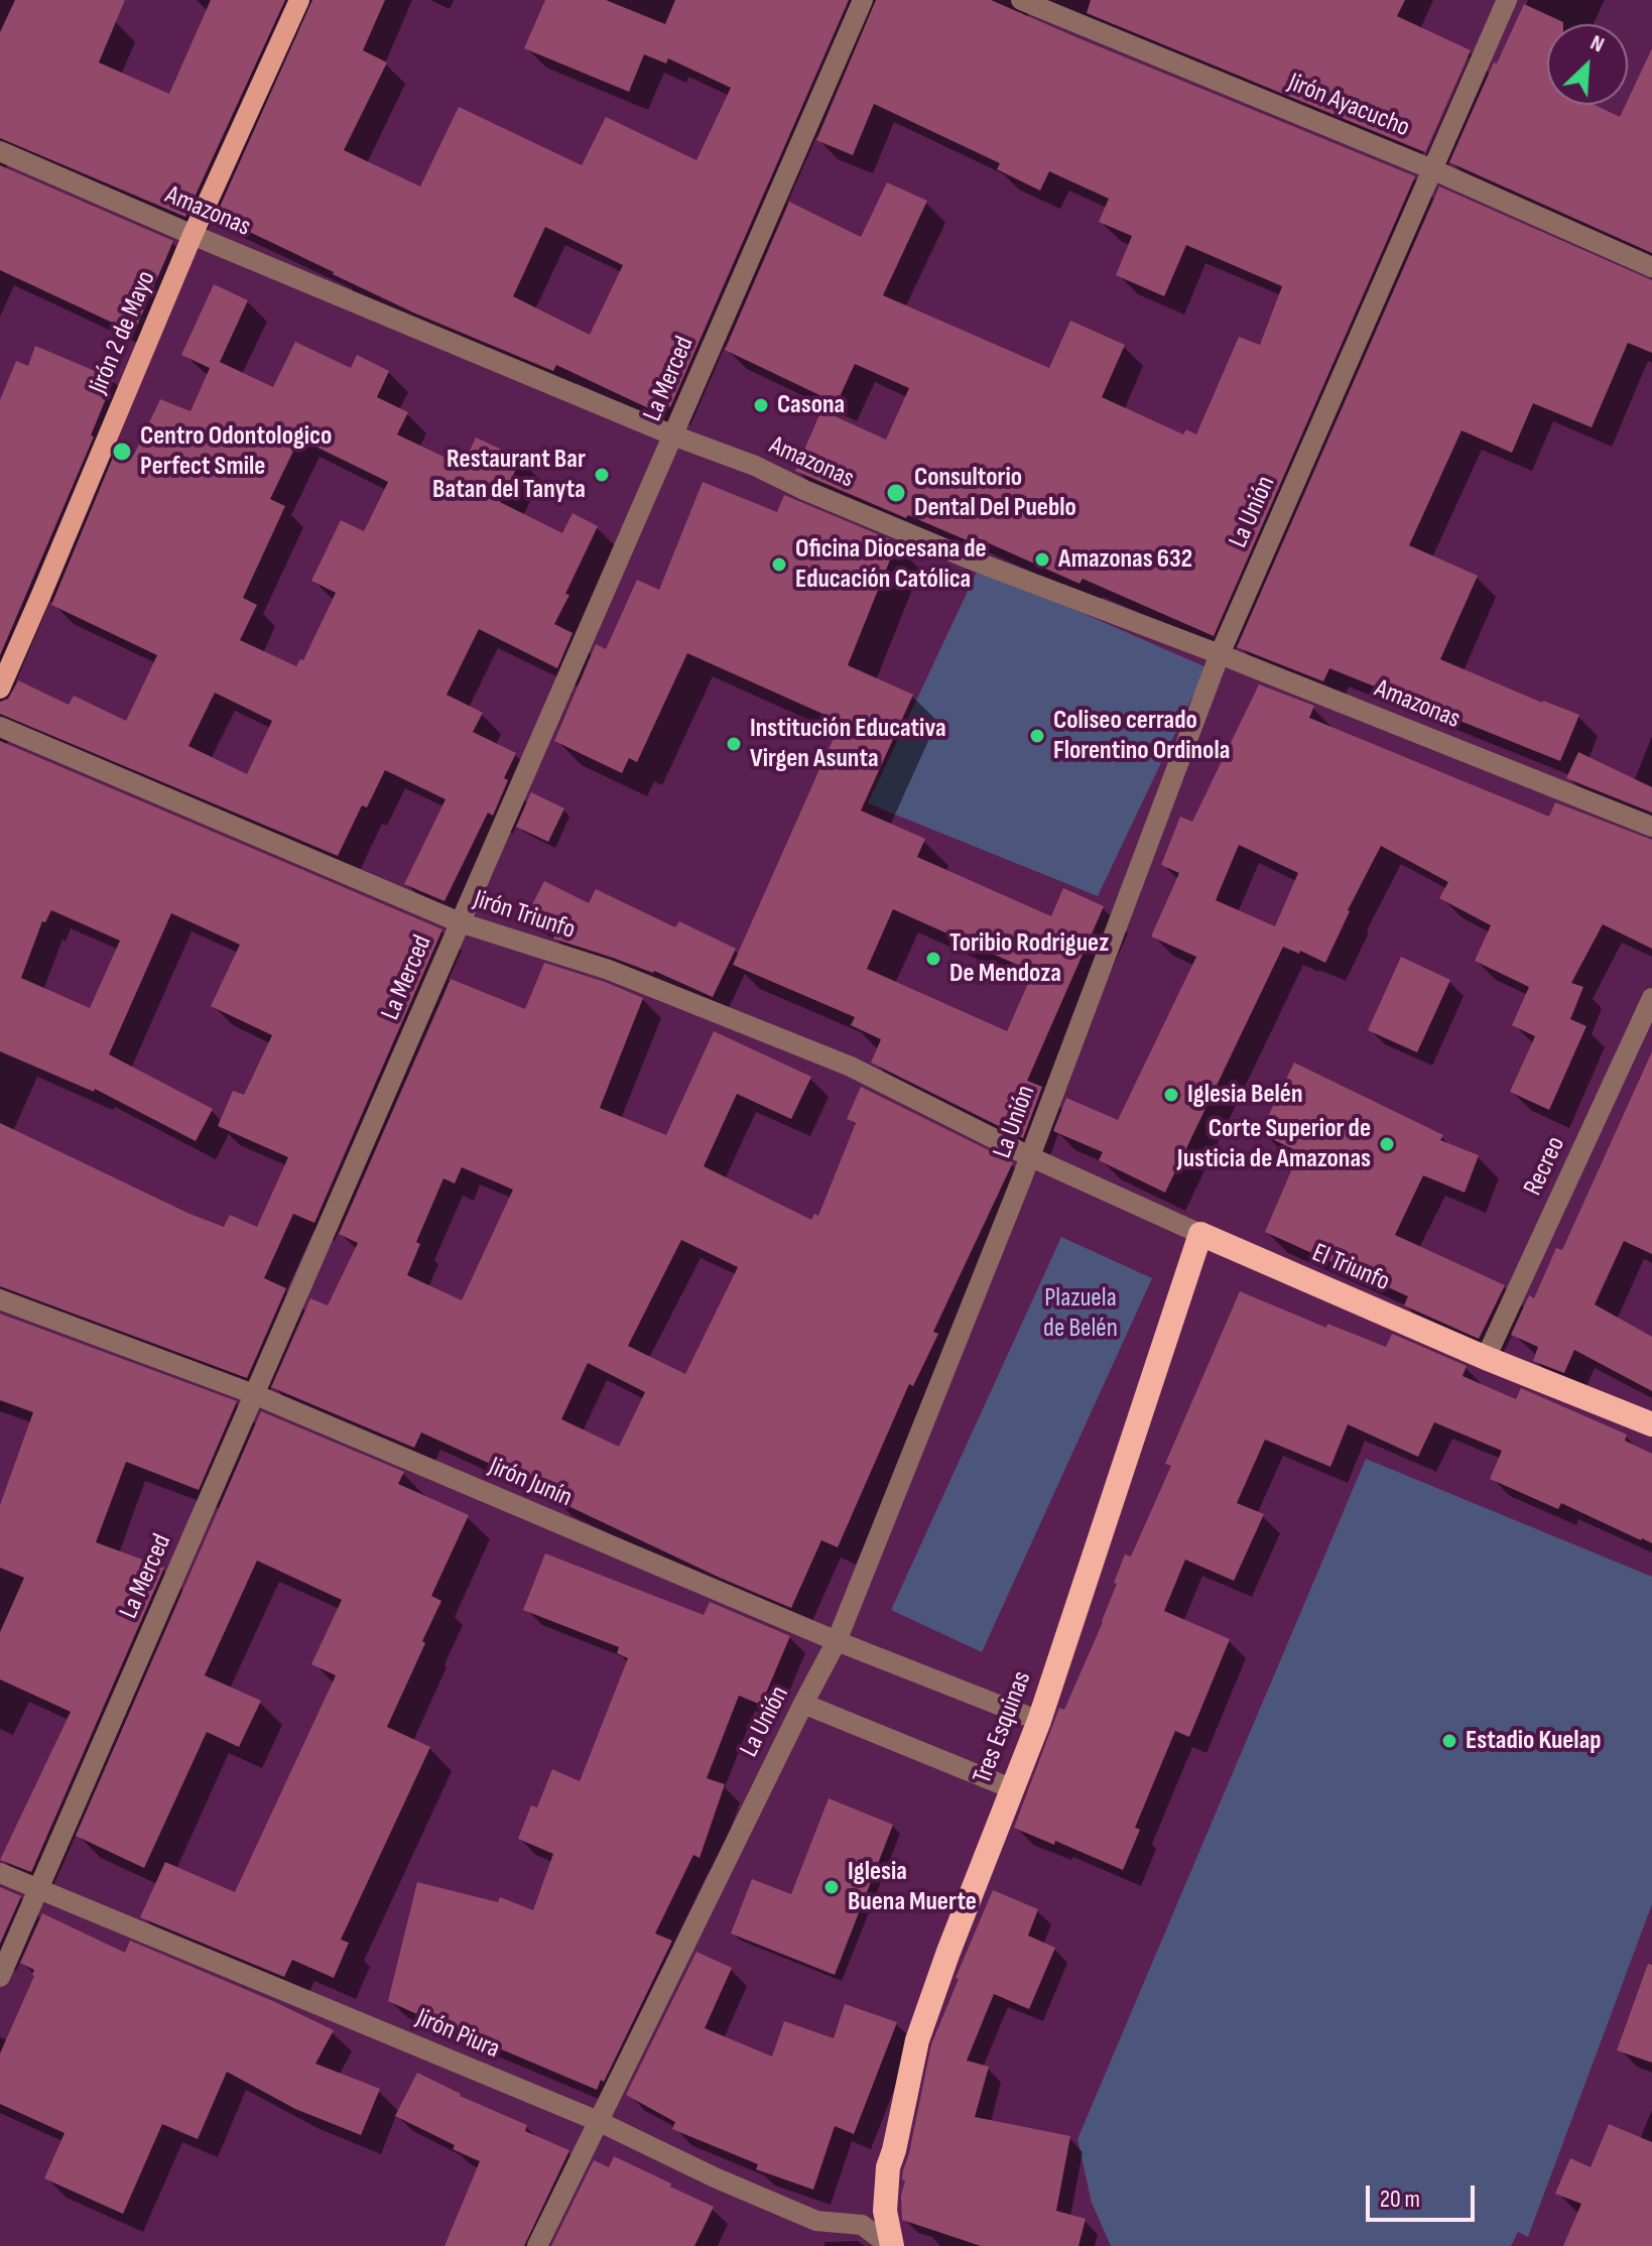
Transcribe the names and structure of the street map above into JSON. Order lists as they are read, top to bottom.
{
  "streets": {
    "highway": ["El Triunfo", "Tres Esquinas"],
    "main road": ["Jirón 2 de Mayo"],
    "street": [
      "Jirón Ayacucho",
      "Amazonas",
      "La Merced",
      "La Unión",
      "Jirón Triunfo",
      "Recreo",
      "Jirón Junín",
      "Jirón Piura"
    ]
  },
  "crossings": [
    ["Jirón Ayacucho", "La Unión"],
    ["Amazonas", "Jirón 2 de Mayo"],
    ["Amazonas", "La Merced"],
    ["Amazonas", "La Unión"],
    ["La Merced", "Jirón Triunfo"],
    ["La Merced", "Jirón Junín"],
    ["La Merced", "Jirón Piura"],
    ["La Unión", "Jirón Triunfo"],
    ["La Unión", "El Triunfo"],
    ["La Unión", "Jirón Junín"],
    ["La Unión", "Jirón Piura"],
    ["Jirón Triunfo", "El Triunfo"],
    ["Recreo", "El Triunfo"],
    ["El Triunfo", "Tres Esquinas"],
    ["Jirón Junín", "Tres Esquinas"],
    ["Tres Esquinas", "Jirón Piura"]
  ],
  "parks": ["Plazuela de Belén"],
  "places": [
    "Casona",
    "Centro Odontologico Perfect Smile",
    "Restaurant Bar Batan del Tanyta",
    "Consultorio Dental Del Pueblo",
    "Amazonas 632",
    "Oficina Diocesana de Educación Católica",
    "Coliseo cerrado Florentino Ordinola",
    "Institución Educativa Virgen Asunta",
    "Toribio Rodriguez De Mendoza",
    "Iglesia Belén",
    "Corte Superior de Justicia de Amazonas",
    "Estadio Kuelap",
    "Iglesia Buena Muerte"
  ],
  "scale_bar": "20 m",
  "north": "top right"
}
